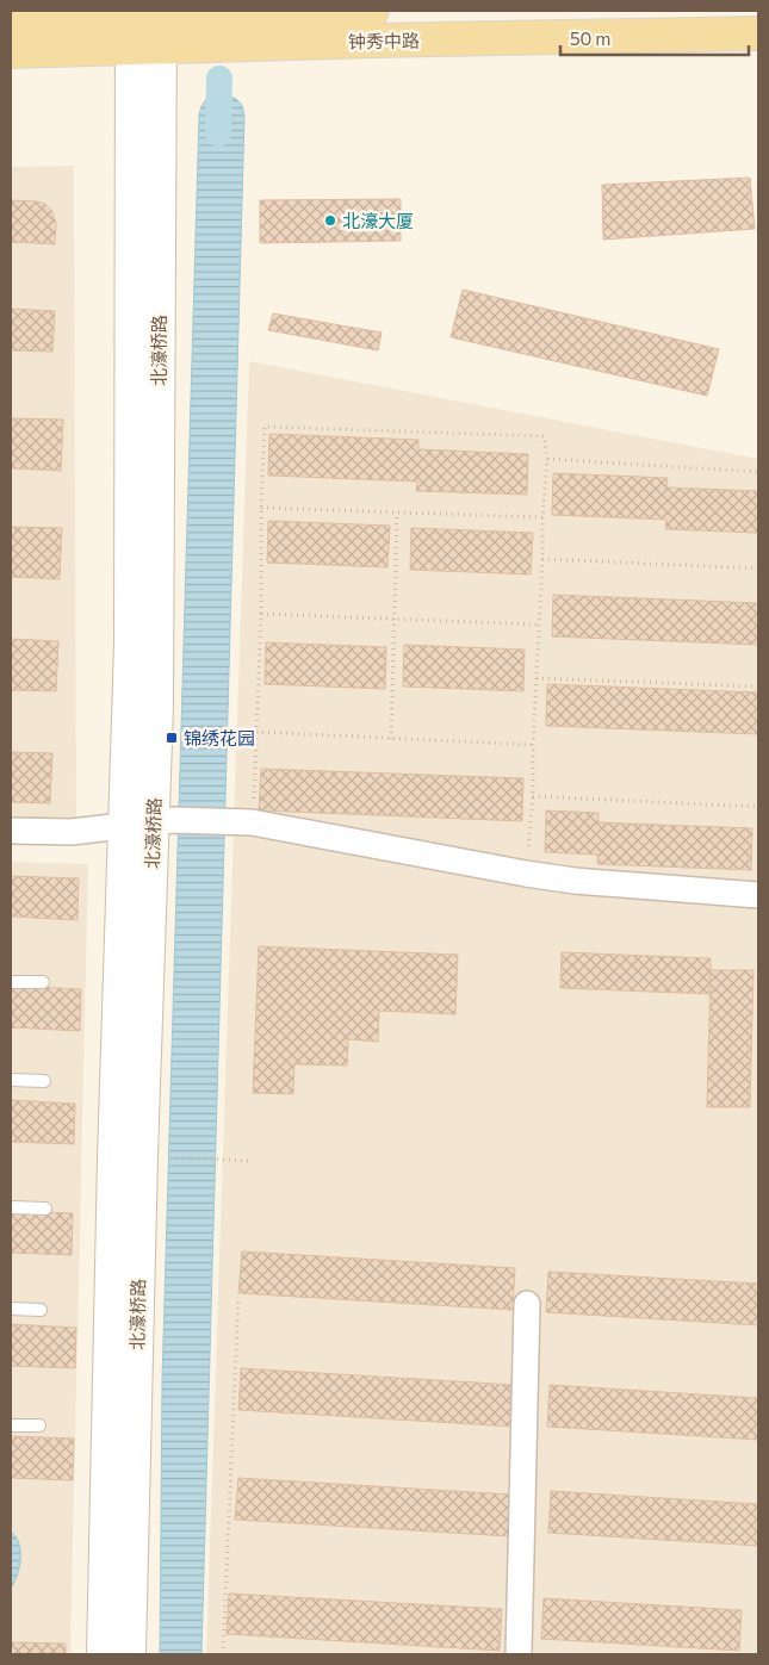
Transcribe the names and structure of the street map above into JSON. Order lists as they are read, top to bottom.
{
  "streets": {
    "main road": ["钟秀中路", "北濠桥路"]
  },
  "crossings": [
    ["钟秀中路", "北濠桥路"]
  ],
  "places": {
    "other": ["北濠大厦"],
    "transit": ["锦绣花园"]
  },
  "scale_bar": "50 m"
}
